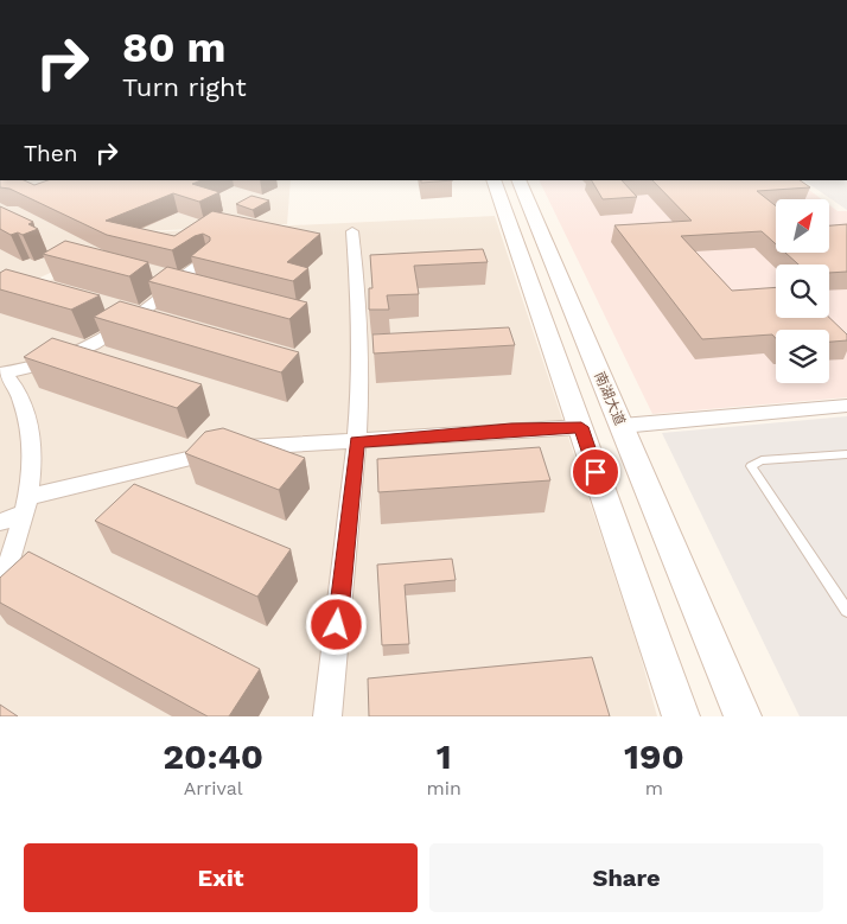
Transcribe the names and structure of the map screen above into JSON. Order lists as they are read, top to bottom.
{
  "streets": {
    "main road": ["南湖大道"]
  },
  "north": "top right",
  "page": {
    "turn": ["80 m", "Turn right"],
    "then": "Then",
    "eta": [
      "20:40",
      "Arrival",
      "1",
      "min",
      "190",
      "m"
    ],
    "buttons": ["Exit", "Share"]
  }
}
